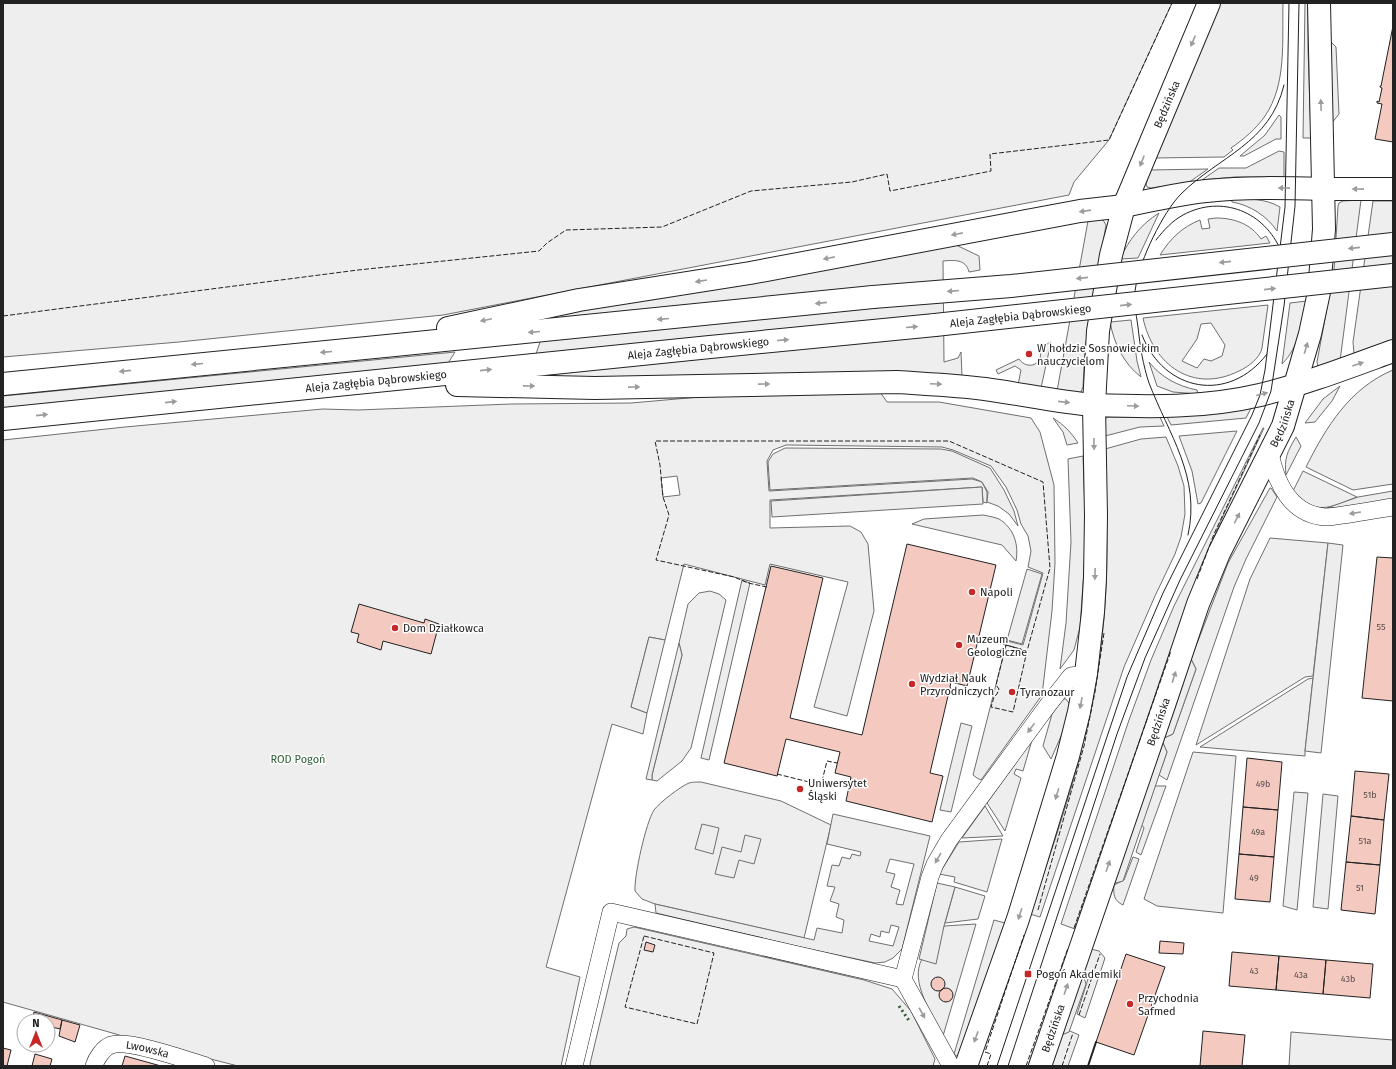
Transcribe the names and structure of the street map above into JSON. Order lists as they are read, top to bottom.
{
  "streets": {
    "main road": ["Będzińska", "Aleja Zagłębia Dąbrowskiego"],
    "street": ["Lwowska"]
  },
  "parks": ["ROD Pogoń"],
  "places": {
    "other": [
      "W hołdzie Sosnowieckim nauczycielom",
      "Napoli",
      "Dom Działkowca",
      "Muzeum Geologiczne",
      "Wydział Nauk Przyrodniczych",
      "Tyranozaur",
      "Uniwersytet Śląski",
      "Przychodnia Safmed"
    ],
    "transit": ["Pogoń Akademiki"]
  },
  "house_numbers": [
    "55",
    "49b",
    "51b",
    "49a",
    "51a",
    "49",
    "51",
    "43",
    "43a",
    "43b"
  ],
  "north": "top"
}
